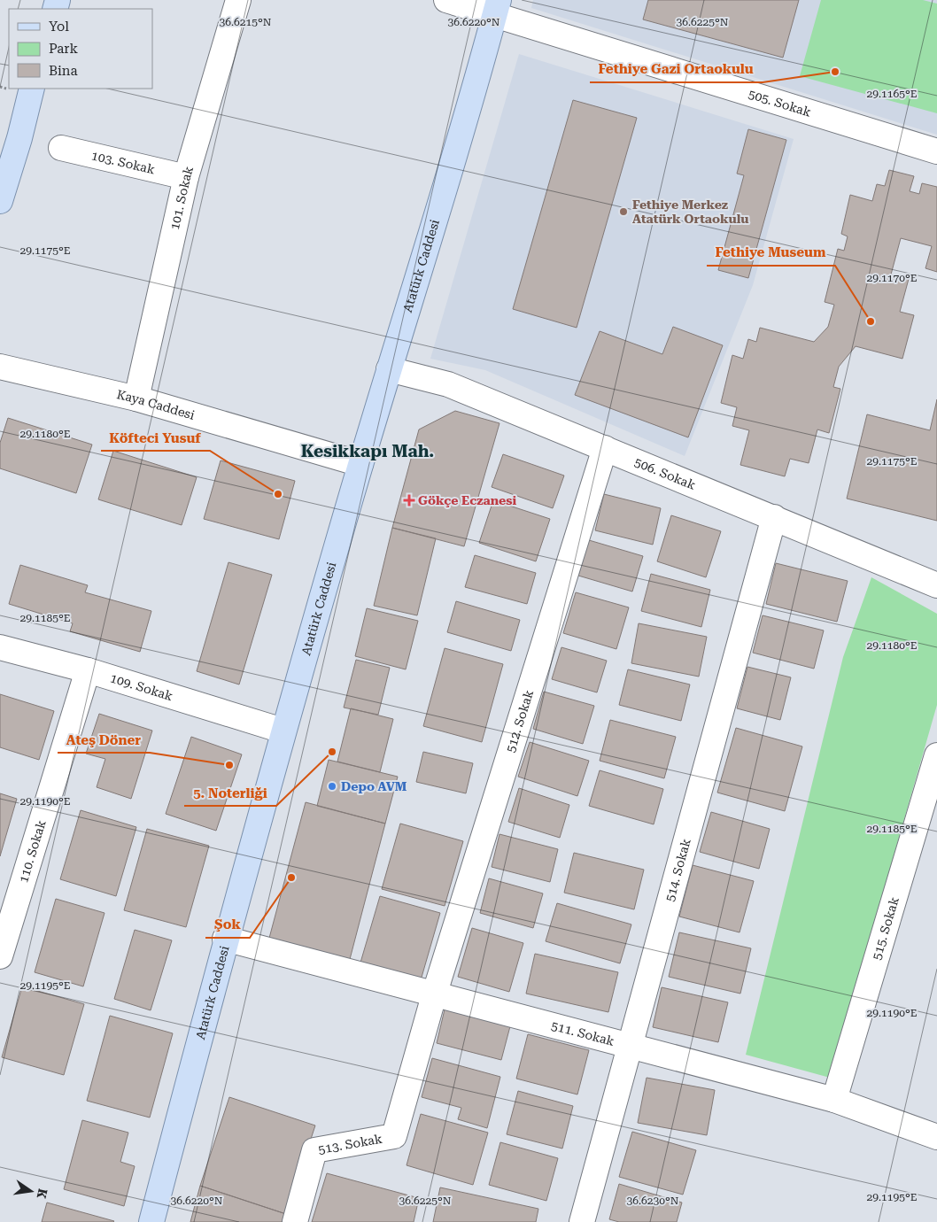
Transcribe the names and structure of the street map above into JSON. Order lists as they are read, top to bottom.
{
  "streets": {
    "main road": ["Atatürk Caddesi"],
    "street": [
      "505. Sokak",
      "103. Sokak",
      "101. Sokak",
      "Kaya Caddesi",
      "506. Sokak",
      "109. Sokak",
      "512. Sokak",
      "110. Sokak",
      "514. Sokak",
      "515. Sokak",
      "511. Sokak",
      "513. Sokak"
    ]
  },
  "crossings": [
    ["505. Sokak", "Atatürk Caddesi"],
    ["103. Sokak", "101. Sokak"],
    ["101. Sokak", "Kaya Caddesi"],
    ["Atatürk Caddesi", "Kaya Caddesi"],
    ["Atatürk Caddesi", "506. Sokak"],
    ["Atatürk Caddesi", "109. Sokak"],
    ["Atatürk Caddesi", "511. Sokak"],
    ["506. Sokak", "512. Sokak"],
    ["506. Sokak", "514. Sokak"],
    ["109. Sokak", "110. Sokak"],
    ["512. Sokak", "511. Sokak"],
    ["512. Sokak", "513. Sokak"],
    ["514. Sokak", "511. Sokak"],
    ["515. Sokak", "511. Sokak"],
    ["511. Sokak", "513. Sokak"]
  ],
  "districts": ["Kesikkapı Mah."],
  "places": {
    "other": [
      "Fethiye Gazi Ortaokulu",
      "Fethiye Merkez Atatürk Ortaokulu",
      "Fethiye Museum",
      "Köfteci Yusuf",
      "5. Noterliği",
      "Ateş Döner",
      "Depo AVM",
      "Şok"
    ],
    "health": ["Gökçe Eczanesi"]
  },
  "legend": ["Yol", "Park", "Bina"],
  "north": "right",
  "coordinates": [
    "36.6215°N",
    "36.6220°N",
    "36.6225°N",
    "29.1165°E",
    "29.1175°E",
    "29.1170°E",
    "29.1180°E",
    "29.1185°E",
    "29.1190°E",
    "29.1195°E",
    "36.6230°N"
  ]
}
